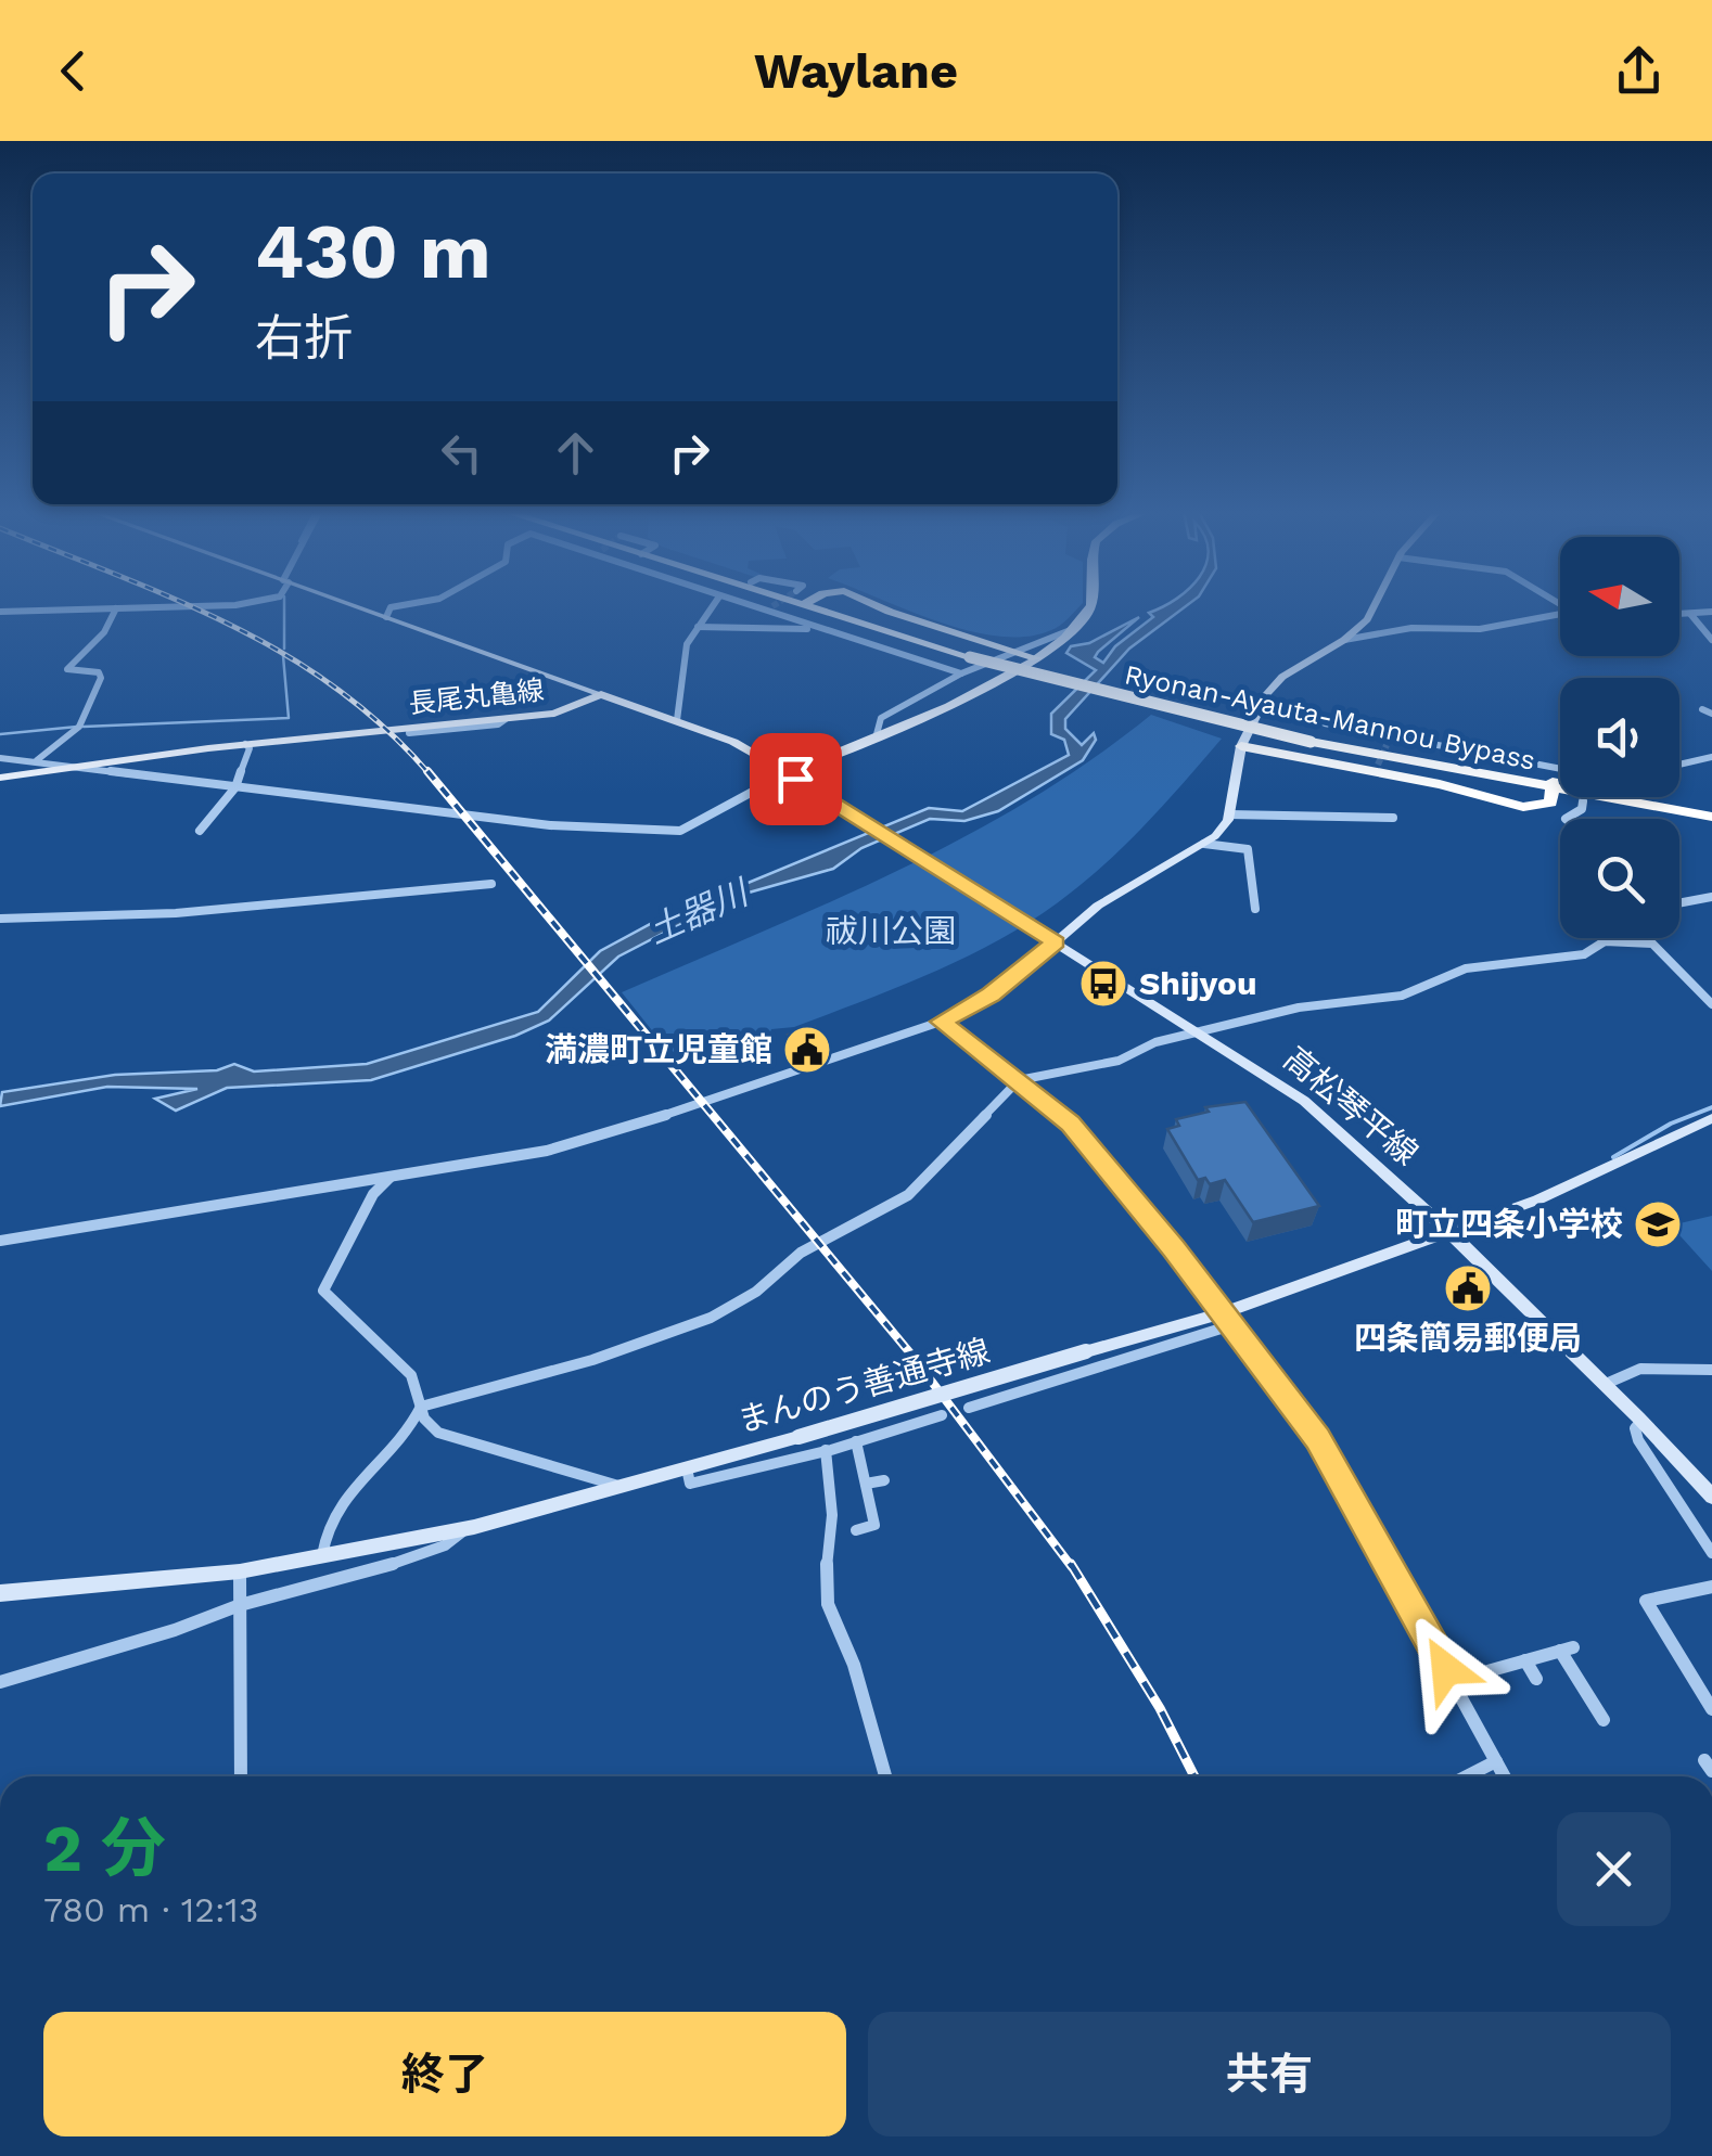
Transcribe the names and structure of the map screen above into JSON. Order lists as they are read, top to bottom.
{
  "streets": {
    "highway": ["Ryonan-Ayauta-Mannou Bypass"],
    "main road": ["長尾丸亀線", "高松琴平線", "まんのう善通寺線"]
  },
  "crossings": [
    ["高松琴平線", "まんのう善通寺線"]
  ],
  "water": ["土器川"],
  "parks": ["祓川公園"],
  "places": {
    "bus stop": ["Shijyou"],
    "public building": ["満濃町立児童館", "四条簡易郵便局"],
    "school or university": ["町立四条小学校"]
  },
  "north": "left",
  "page": {
    "header": "Waylane",
    "turn": ["430 m", "右折"],
    "heading": ["2 分", "780 m · 12:13"],
    "buttons": ["終了", "共有"]
  }
}
